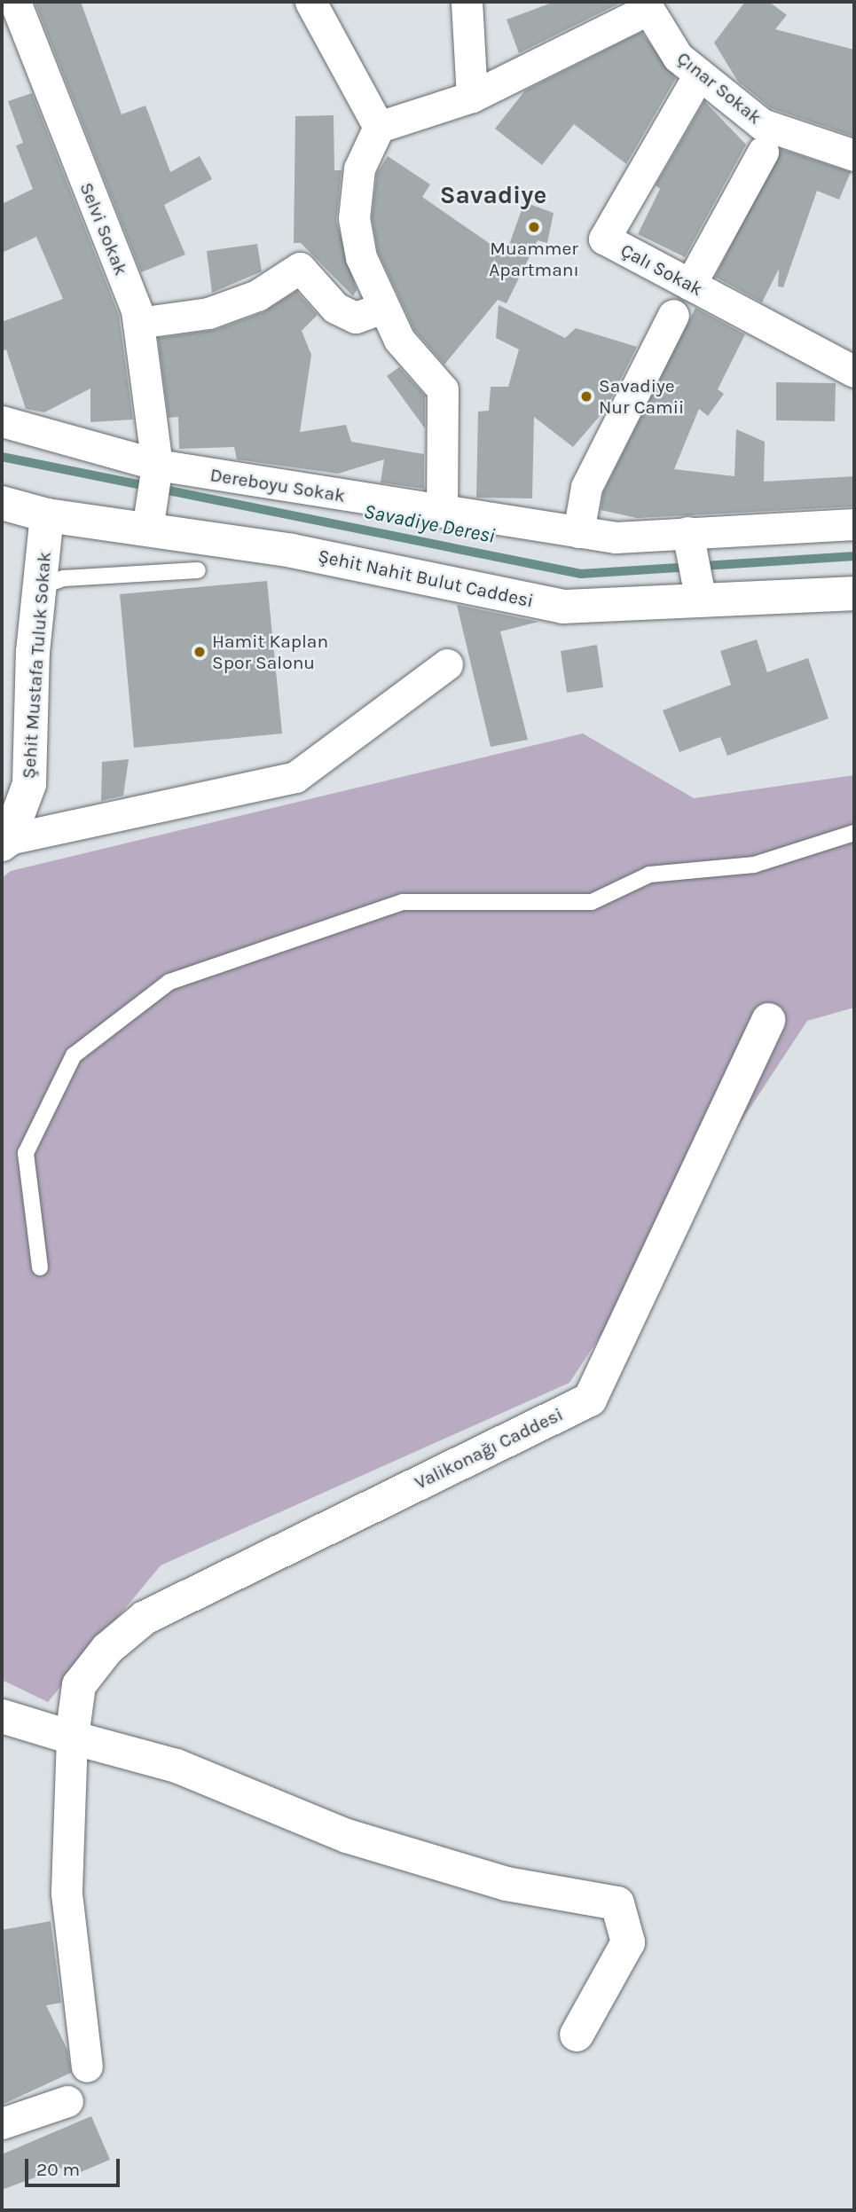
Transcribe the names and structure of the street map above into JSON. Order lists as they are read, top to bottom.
{
  "streets": {
    "street": [
      "Çınar Sokak",
      "Selvi Sokak",
      "Çalı Sokak",
      "Dereboyu Sokak",
      "Şehit Nahit Bulut Caddesi",
      "Şehit Mustafa Tuluk Sokak",
      "Valikonağı Caddesi"
    ]
  },
  "crossings": [
    ["Çınar Sokak", "Çalı Sokak"],
    ["Selvi Sokak", "Dereboyu Sokak"],
    ["Selvi Sokak", "Şehit Nahit Bulut Caddesi"],
    ["Şehit Nahit Bulut Caddesi", "Şehit Mustafa Tuluk Sokak"]
  ],
  "districts": ["Savadiye"],
  "water": ["Savadiye Deresi"],
  "places": ["Muammer Apartmanı", "Savadiye Nur Camii", "Hamit Kaplan Spor Salonu"],
  "scale_bar": "20 m"
}
